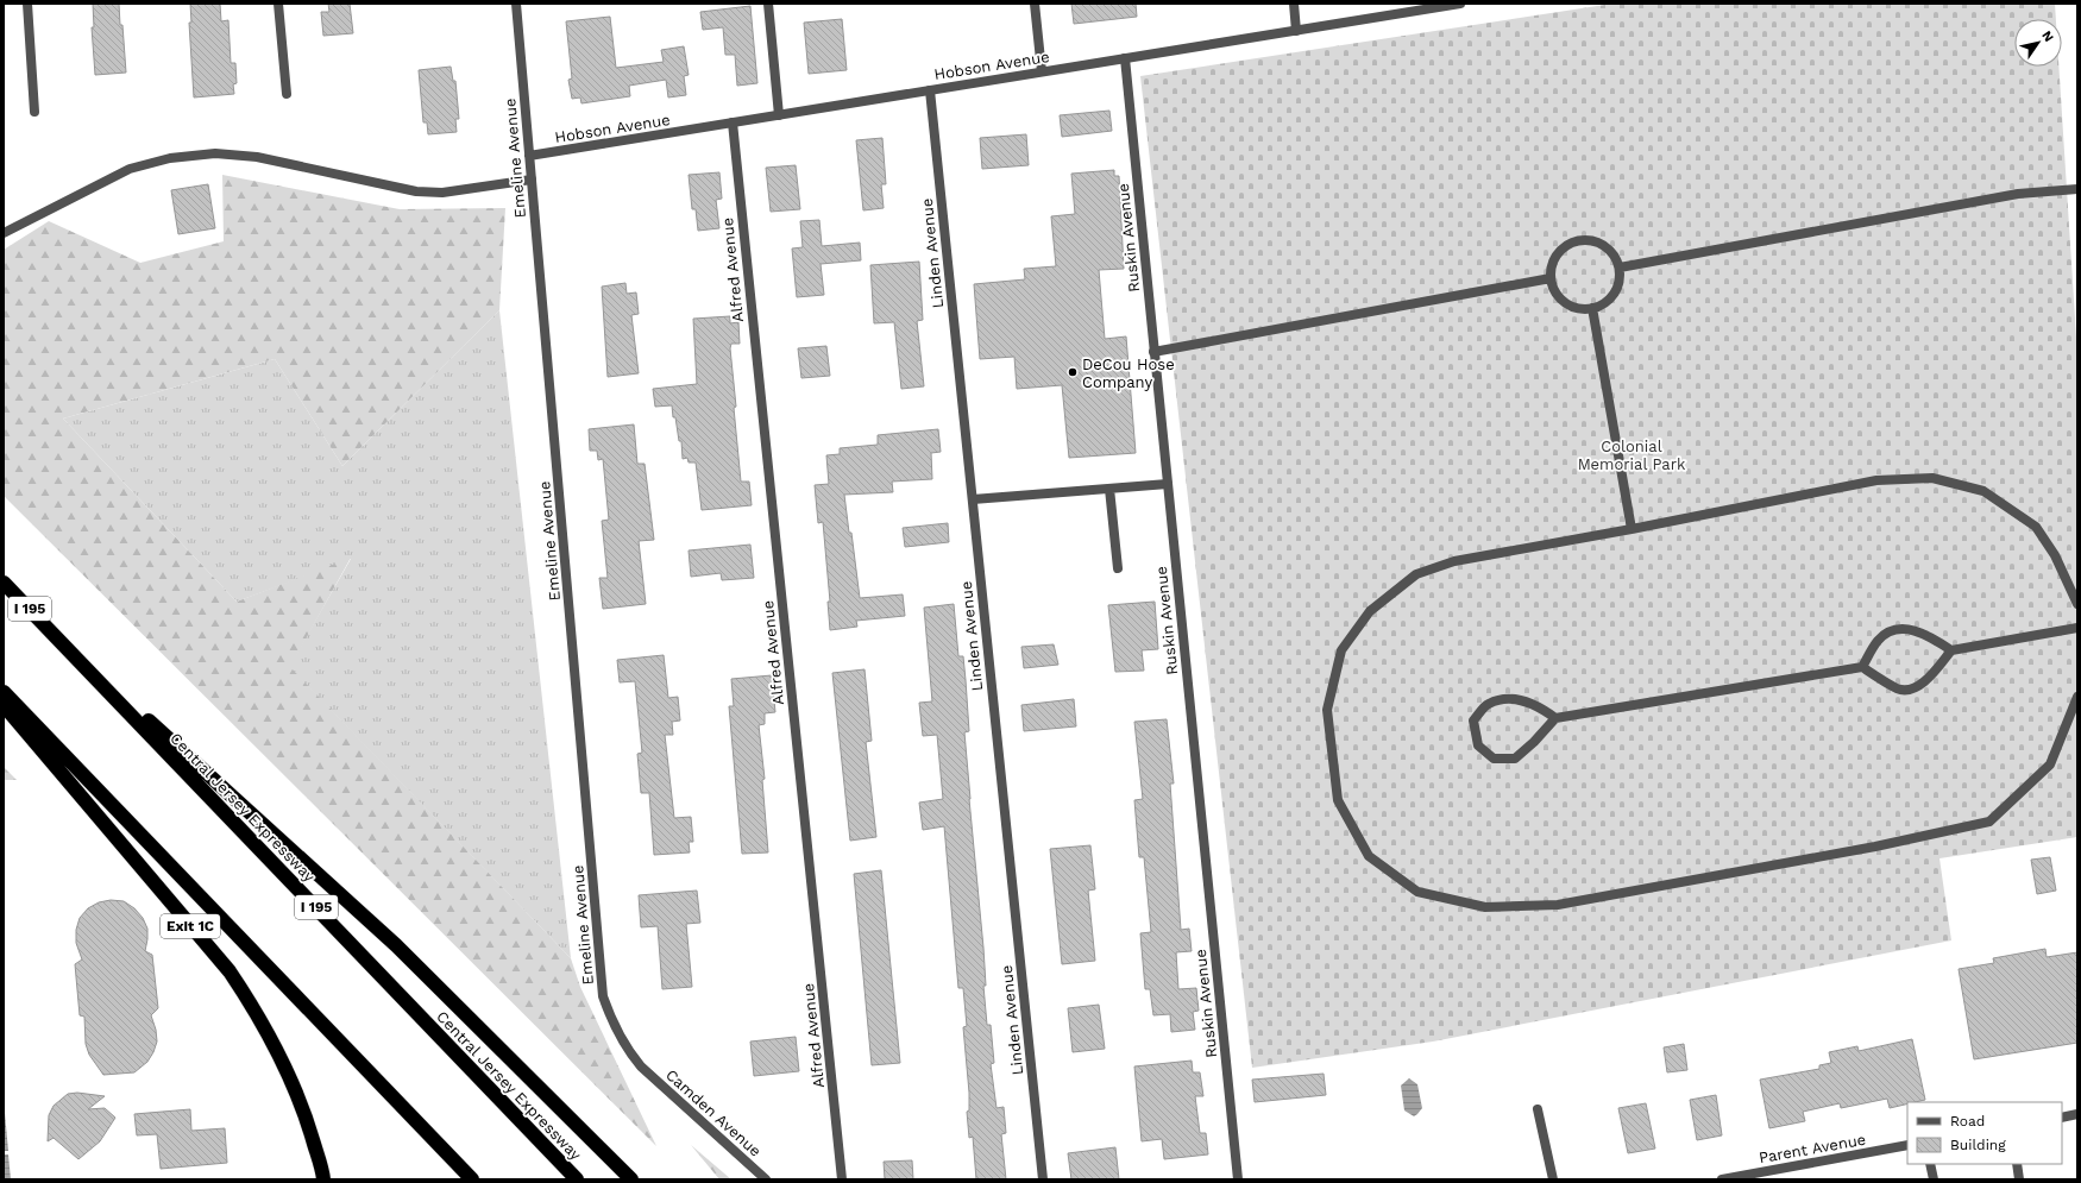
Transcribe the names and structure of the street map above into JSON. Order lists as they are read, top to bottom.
{
  "streets": {
    "highway": ["I 195", "Central Jersey Expressway", "Exit 1C"],
    "street": [
      "Hobson Avenue",
      "Emeline Avenue",
      "Ruskin Avenue",
      "Linden Avenue",
      "Alfred Avenue",
      "Camden Avenue",
      "Parent Avenue"
    ]
  },
  "crossings": [
    ["Hobson Avenue", "Emeline Avenue"],
    ["Hobson Avenue", "Ruskin Avenue"],
    ["Hobson Avenue", "Linden Avenue"],
    ["Hobson Avenue", "Alfred Avenue"],
    ["Emeline Avenue", "Camden Avenue"]
  ],
  "parks": ["Colonial Memorial Park"],
  "places": ["DeCou Hose Company"],
  "legend": ["Road", "Building"],
  "north": "top right"
}
